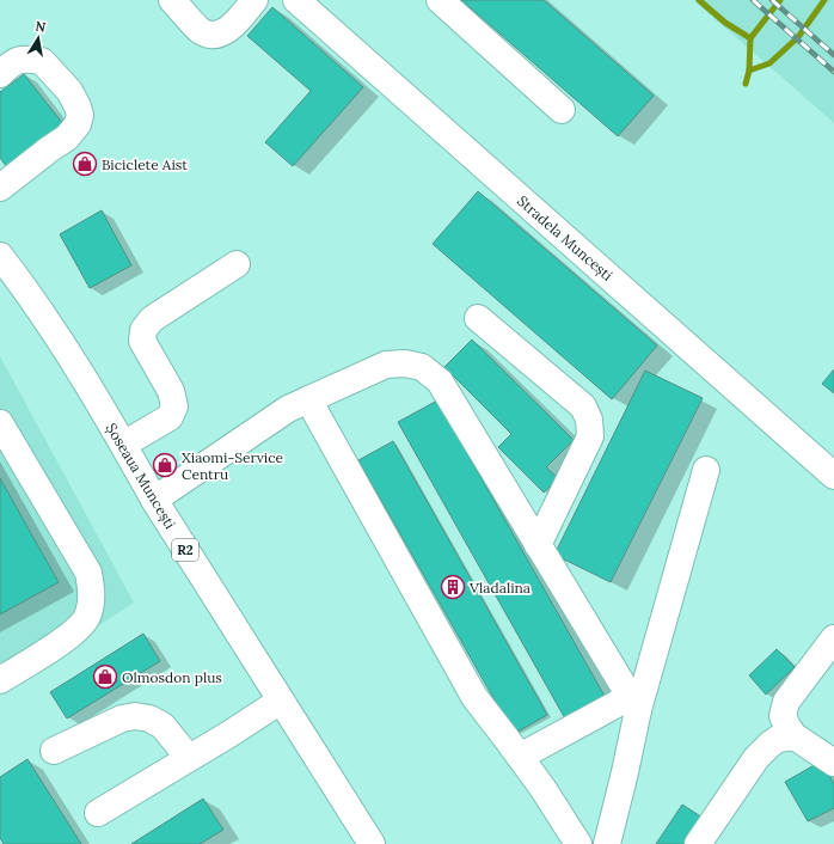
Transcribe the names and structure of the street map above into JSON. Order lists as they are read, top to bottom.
{
  "streets": {
    "street": ["Stradela Muncești", "Șoseaua Muncești", "R2"]
  },
  "places": {
    "shop": ["Biciclete Aist", "Xiaomi-Service Centru", "Olmosdon plus"],
    "building": ["Vladalina"]
  },
  "north": "top"
}
